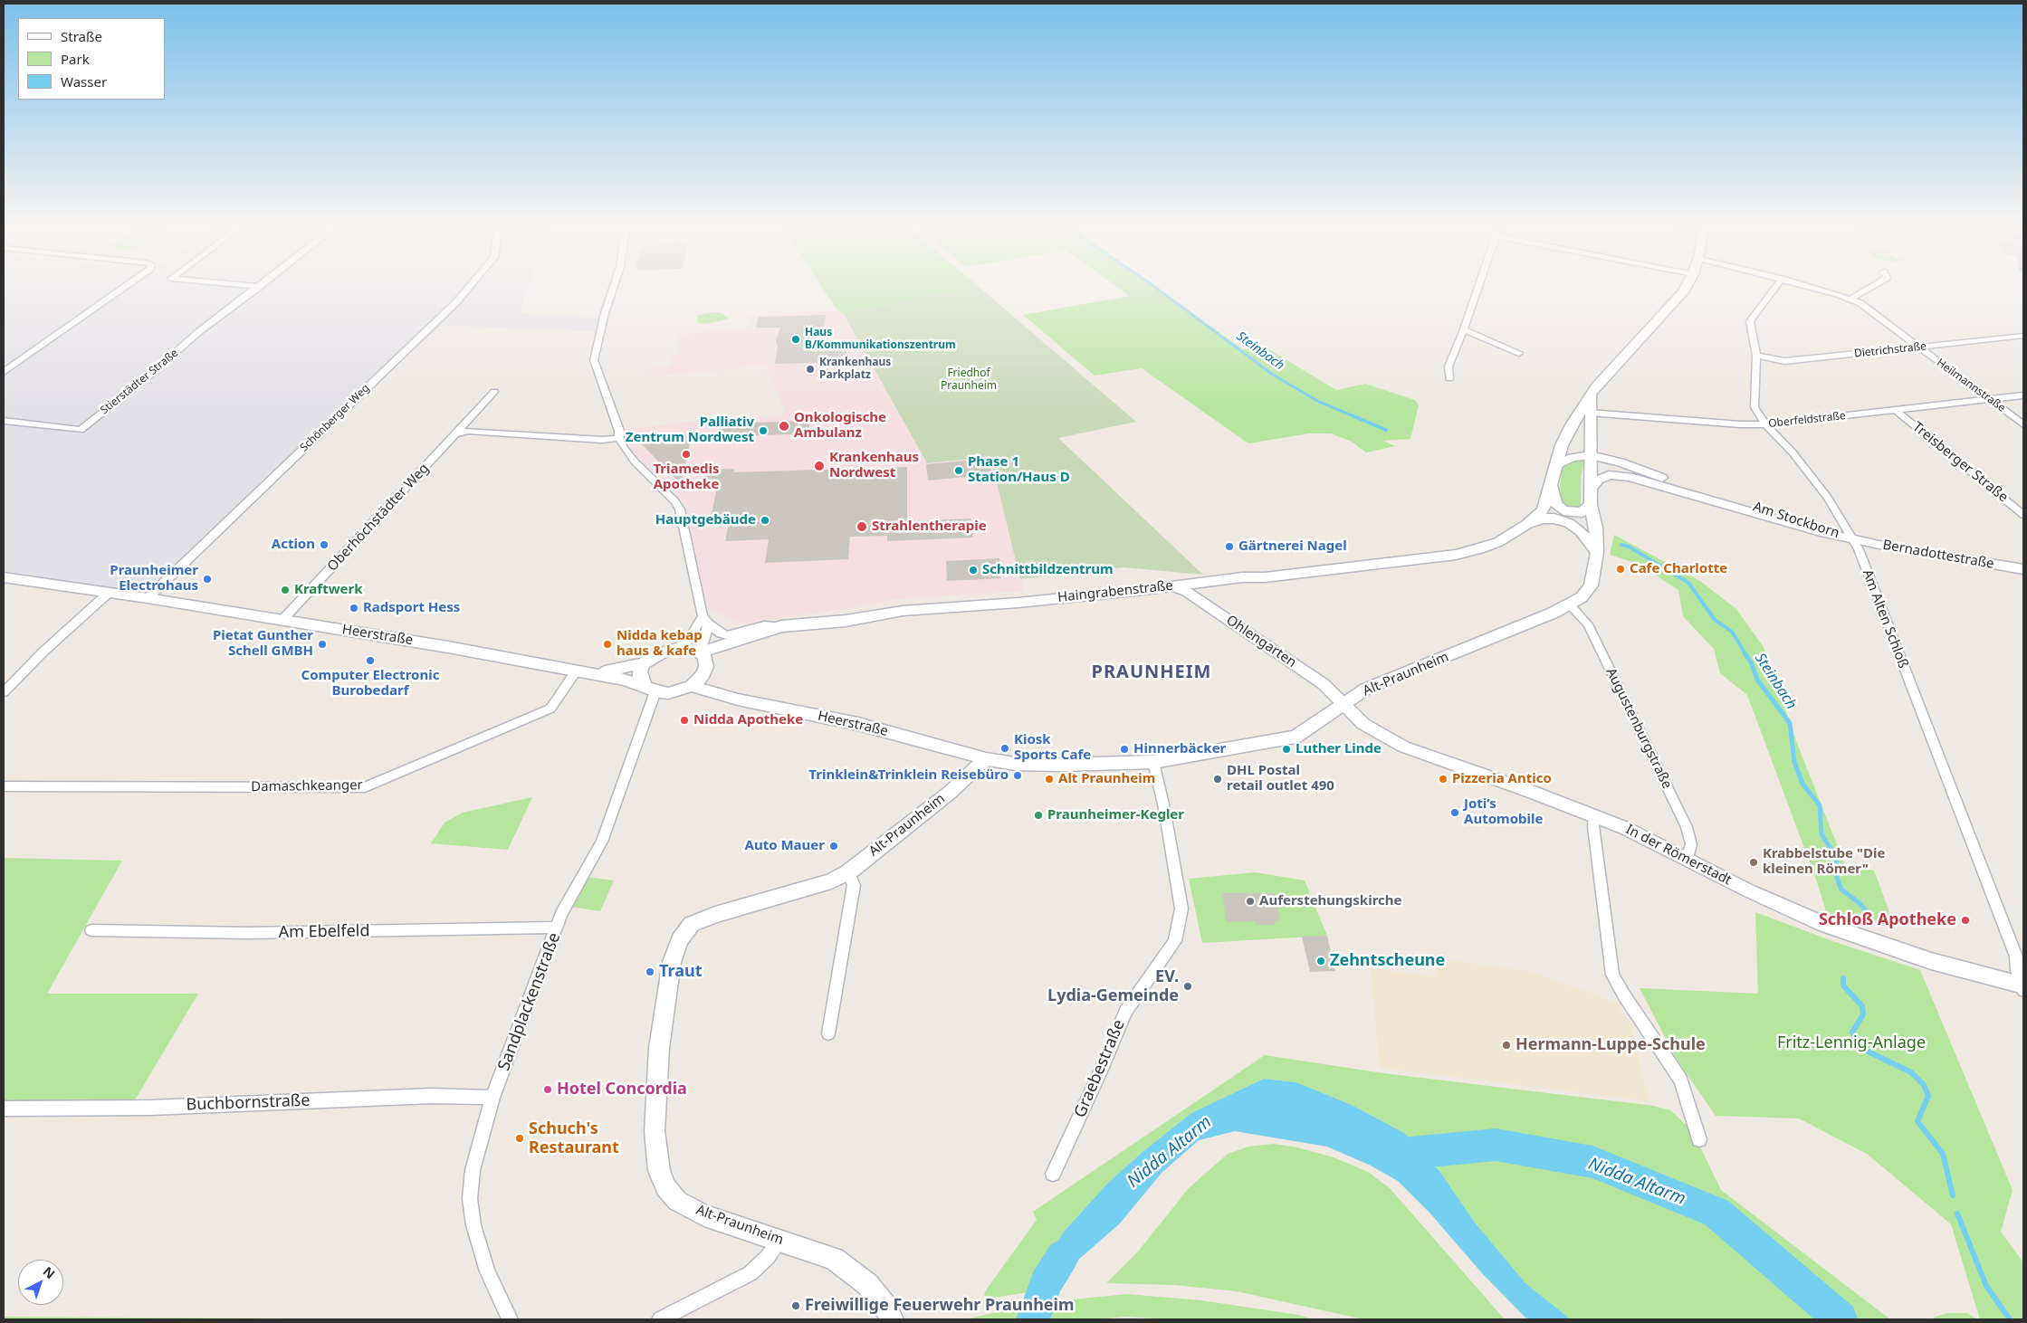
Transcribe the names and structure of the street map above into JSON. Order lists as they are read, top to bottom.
{
  "streets": {
    "main road": ["Haingrabenstraße", "Heerstraße", "Alt-Praunheim"],
    "street": [
      "Dietrichstraße",
      "Stierstädter Straße",
      "Heilmannstraße",
      "Schönberger Weg",
      "Oberfeldstraße",
      "Treisberger Straße",
      "Oberhöchstädter Weg",
      "Am Stockborn",
      "Bernadottestraße",
      "Am Alten Schloß",
      "Ohlengarten",
      "Augustenburgstraße",
      "Damaschkeanger",
      "In der Römerstadt",
      "Am Ebelfeld",
      "Sandplackenstraße",
      "Graebestraße",
      "Buchbornstraße"
    ]
  },
  "crossings": [
    ["Dietrichstraße", "Heilmannstraße"],
    ["Dietrichstraße", "Am Alten Schloß"],
    ["Heilmannstraße", "Oberfeldstraße"],
    ["Schönberger Weg", "Heerstraße"],
    ["Oberfeldstraße", "Treisberger Straße"],
    ["Oberfeldstraße", "Am Alten Schloß"],
    ["Oberfeldstraße", "Alt-Praunheim"],
    ["Oberhöchstädter Weg", "Heerstraße"],
    ["Am Stockborn", "Bernadottestraße"],
    ["Am Stockborn", "Am Alten Schloß"],
    ["Am Stockborn", "Alt-Praunheim"],
    ["Bernadottestraße", "Am Alten Schloß"],
    ["Haingrabenstraße", "Heerstraße"],
    ["Haingrabenstraße", "Ohlengarten"],
    ["Haingrabenstraße", "Sandplackenstraße"],
    ["Am Alten Schloß", "In der Römerstadt"],
    ["Heerstraße", "Alt-Praunheim"],
    ["Heerstraße", "Damaschkeanger"],
    ["Heerstraße", "Sandplackenstraße"],
    ["Ohlengarten", "Alt-Praunheim"],
    ["Ohlengarten", "In der Römerstadt"],
    ["Alt-Praunheim", "Augustenburgstraße"],
    ["Alt-Praunheim", "In der Römerstadt"],
    ["Alt-Praunheim", "Graebestraße"],
    ["Augustenburgstraße", "In der Römerstadt"],
    ["Am Ebelfeld", "Sandplackenstraße"],
    ["Sandplackenstraße", "Buchbornstraße"]
  ],
  "districts": ["PRAUNHEIM"],
  "water": ["Steinbach", "Nidda Altarm"],
  "parks": ["Friedhof Praunheim", "Fritz-Lennig-Anlage"],
  "places": [
    "Haus B/Kommunikationszentrum",
    "Krankenhaus Parkplatz",
    "Onkologische Ambulanz",
    "Palliativ Zentrum Nordwest",
    "Triamedis Apotheke",
    "Krankenhaus Nordwest",
    "Phase 1 Station/Haus D",
    "Hauptgebäude",
    "Strahlentherapie",
    "Action",
    "Gärtnerei Nagel",
    "Cafe Charlotte",
    "Schnittbildzentrum",
    "Praunheimer Electrohaus",
    "Kraftwerk",
    "Radsport Hess",
    "Pietat Gunther Schell GMBH",
    "Nidda kebap haus & kafe",
    "Computer Electronic Burobedarf",
    "Nidda Apotheke",
    "Kiosk Sports Cafe",
    "Hinnerbäcker",
    "Luther Linde",
    "Trinklein&Trinklein Reisebüro",
    "Alt Praunheim",
    "DHL Postal retail outlet 490",
    "Pizzeria Antico",
    "Joti’s Automobile",
    "Praunheimer-Kegler",
    "Auto Mauer",
    "Krabbelstube \"Die kleinen Römer\"",
    "Auferstehungskirche",
    "Schloß Apotheke",
    "Zehntscheune",
    "Traut",
    "EV. Lydia-Gemeinde",
    "Hermann-Luppe-Schule",
    "Hotel Concordia",
    "Schuch's Restaurant",
    "Freiwillige Feuerwehr Praunheim"
  ],
  "legend": ["Straße", "Park", "Wasser"],
  "north": "top right"
}
